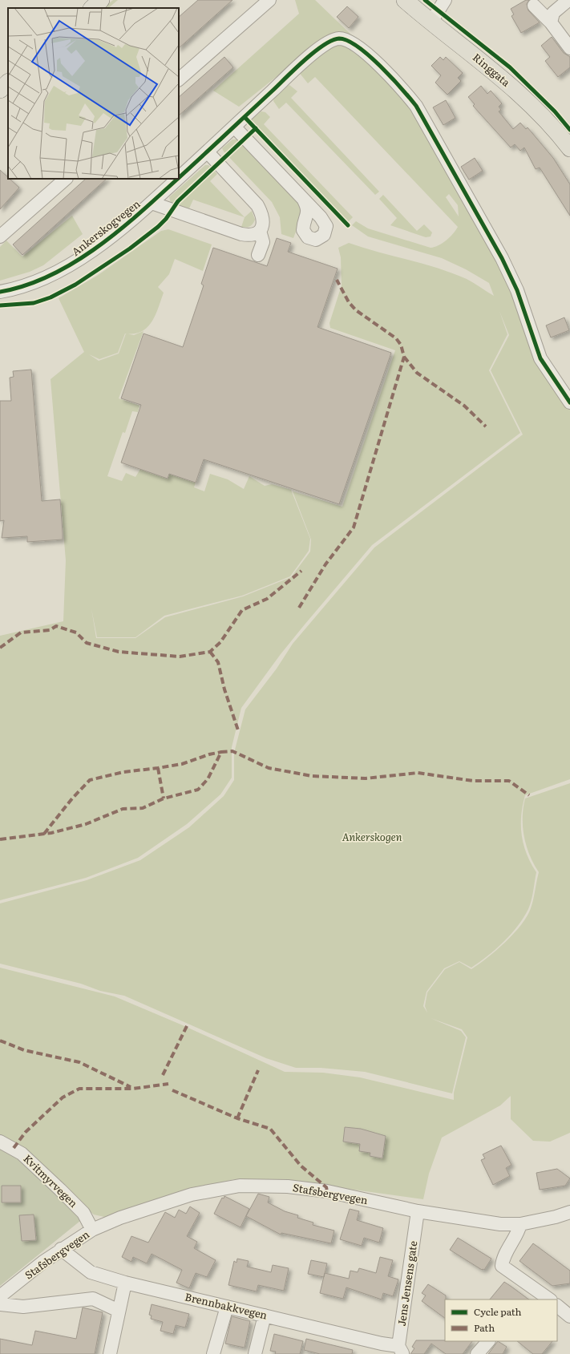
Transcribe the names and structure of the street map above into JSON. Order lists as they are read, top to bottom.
{
  "streets": {
    "main road": ["Ringgata"],
    "street": [
      "Ankerskogvegen",
      "Kvitmyrvegen",
      "Stafsbergvegen",
      "Jens Jensens gate",
      "Brennbakkvegen"
    ]
  },
  "crossings": [
    ["Kvitmyrvegen", "Stafsbergvegen"],
    ["Stafsbergvegen", "Jens Jensens gate"],
    ["Stafsbergvegen", "Brennbakkvegen"],
    ["Jens Jensens gate", "Brennbakkvegen"]
  ],
  "parks": ["Ankerskogen"],
  "legend": ["Cycle path", "Path"]
}
